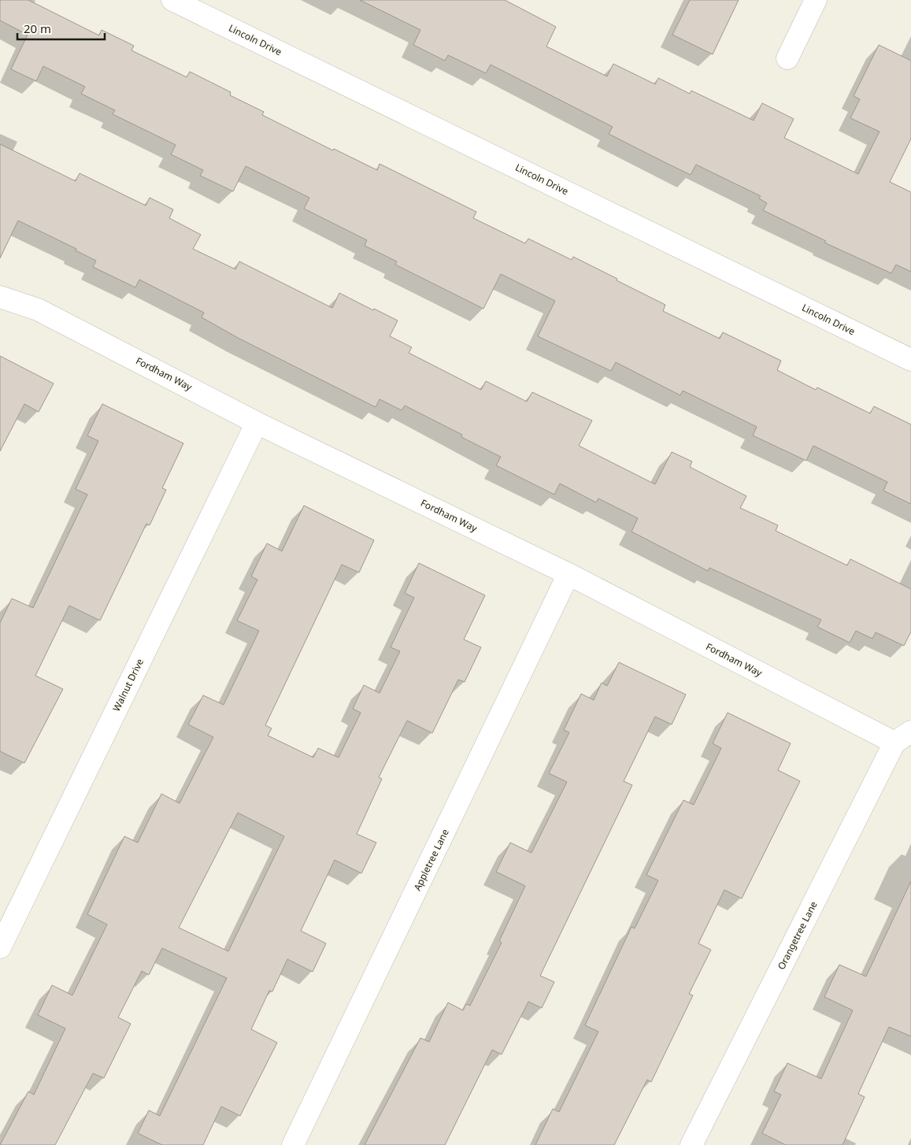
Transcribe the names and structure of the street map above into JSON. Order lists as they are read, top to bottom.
{
  "streets": {
    "street": [
      "Lincoln Drive",
      "Fordham Way",
      "Walnut Drive",
      "Appletree Lane",
      "Orangetree Lane"
    ]
  },
  "crossings": [
    ["Fordham Way", "Walnut Drive"],
    ["Fordham Way", "Appletree Lane"],
    ["Fordham Way", "Orangetree Lane"]
  ],
  "scale_bar": "20 m"
}
